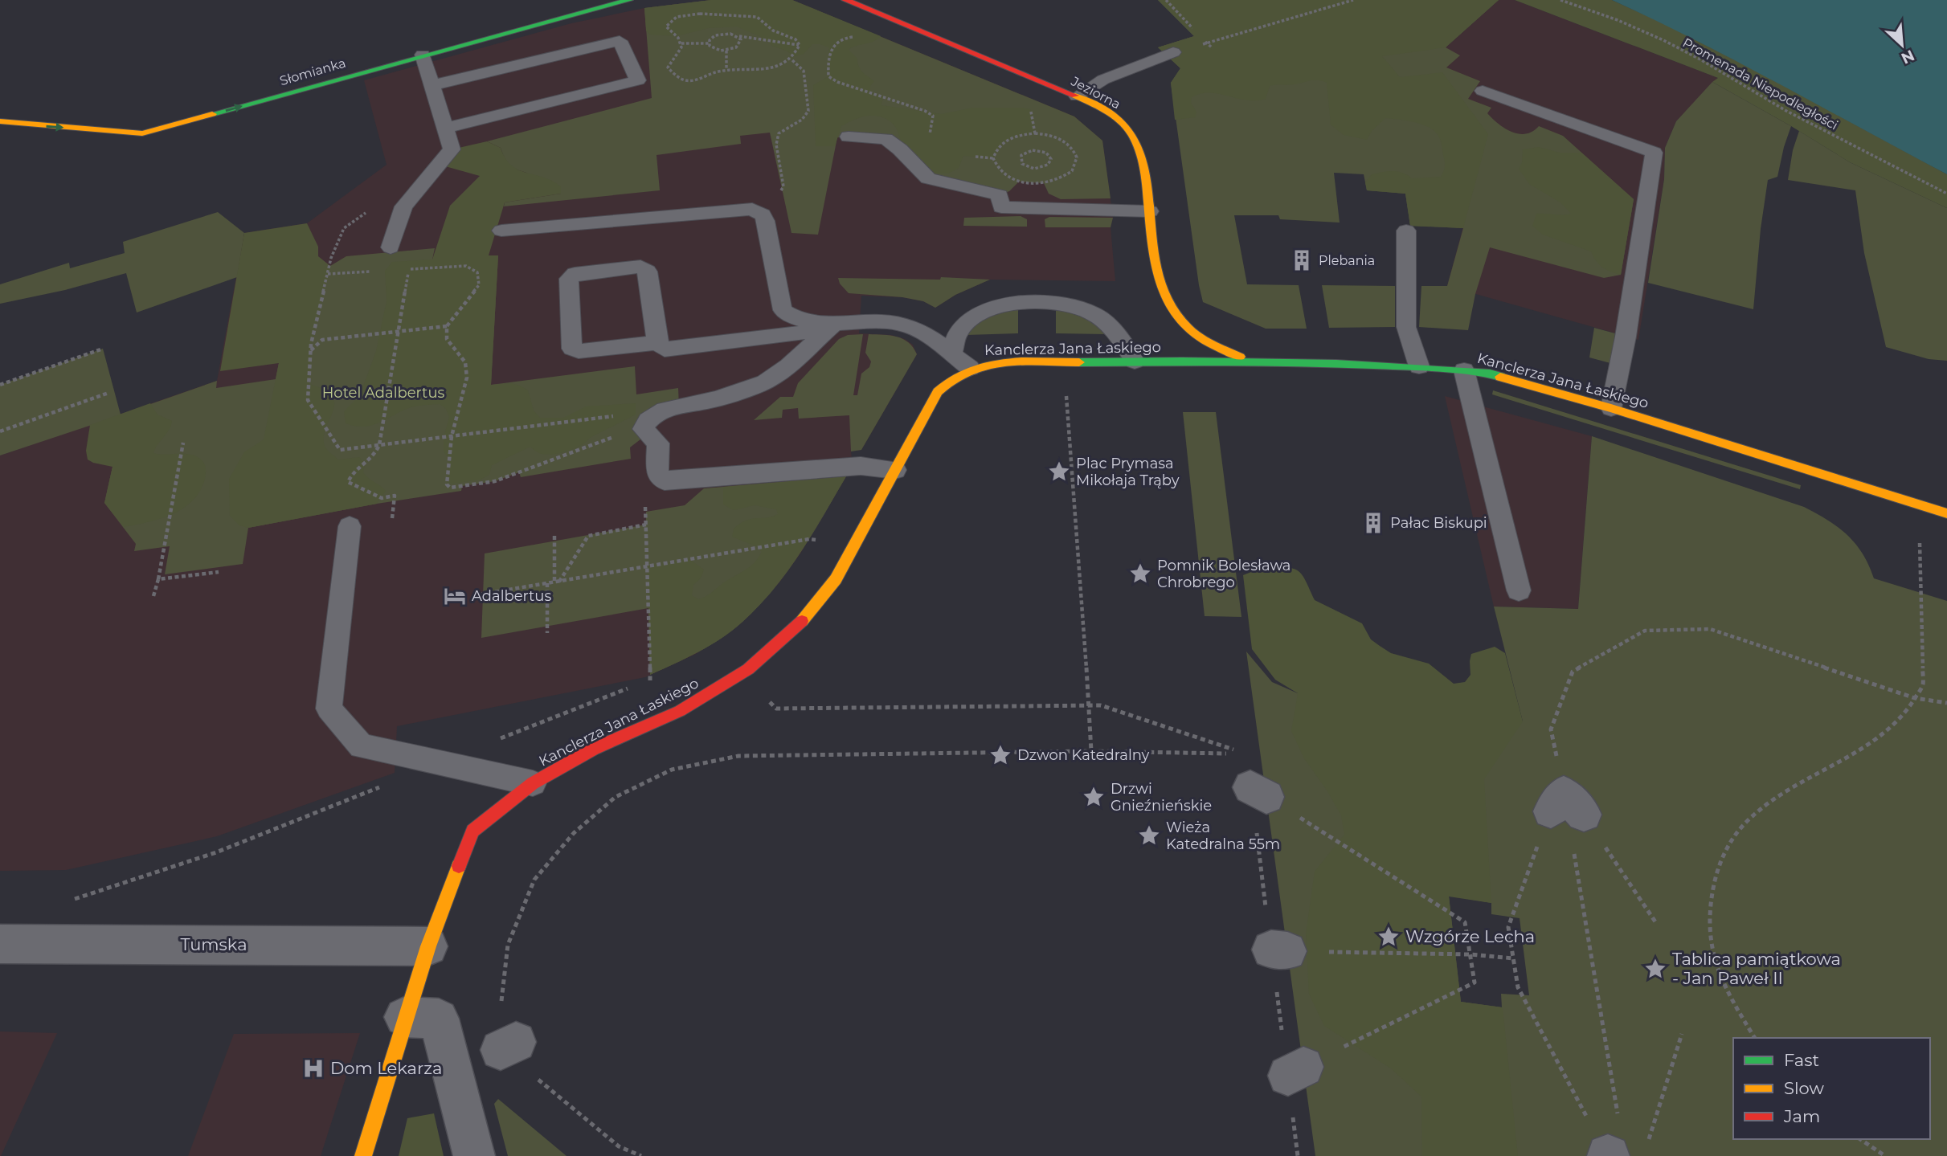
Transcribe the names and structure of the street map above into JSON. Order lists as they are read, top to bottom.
{
  "streets": {
    "street": [
      "Słomianka",
      "Jeziorna",
      "Kanclerza Jana Łaskiego",
      "Tumska"
    ],
    "path": ["Promenada Niepodległości"]
  },
  "crossings": [
    ["Jeziorna", "Kanclerza Jana Łaskiego"],
    ["Kanclerza Jana Łaskiego", "Tumska"]
  ],
  "one_way": ["Słomianka"],
  "parks": ["Hotel Adalbertus"],
  "places": {
    "building": ["Plebania", "Pałac Biskupi"],
    "place": [
      "Plac Prymasa Mikołaja Trąby",
      "Pomnik Bolesława Chrobrego",
      "Dzwon Katedralny",
      "Drzwi Gnieźnieńskie",
      "Wieża Katedralna 55m",
      "Wzgórze Lecha",
      "Tablica pamiątkowa - Jan Paweł II"
    ],
    "hotel": ["Adalbertus"],
    "hospital": ["Dom Lekarza"]
  },
  "legend": ["Fast", "Slow", "Jam"],
  "north": "bottom right"
}
